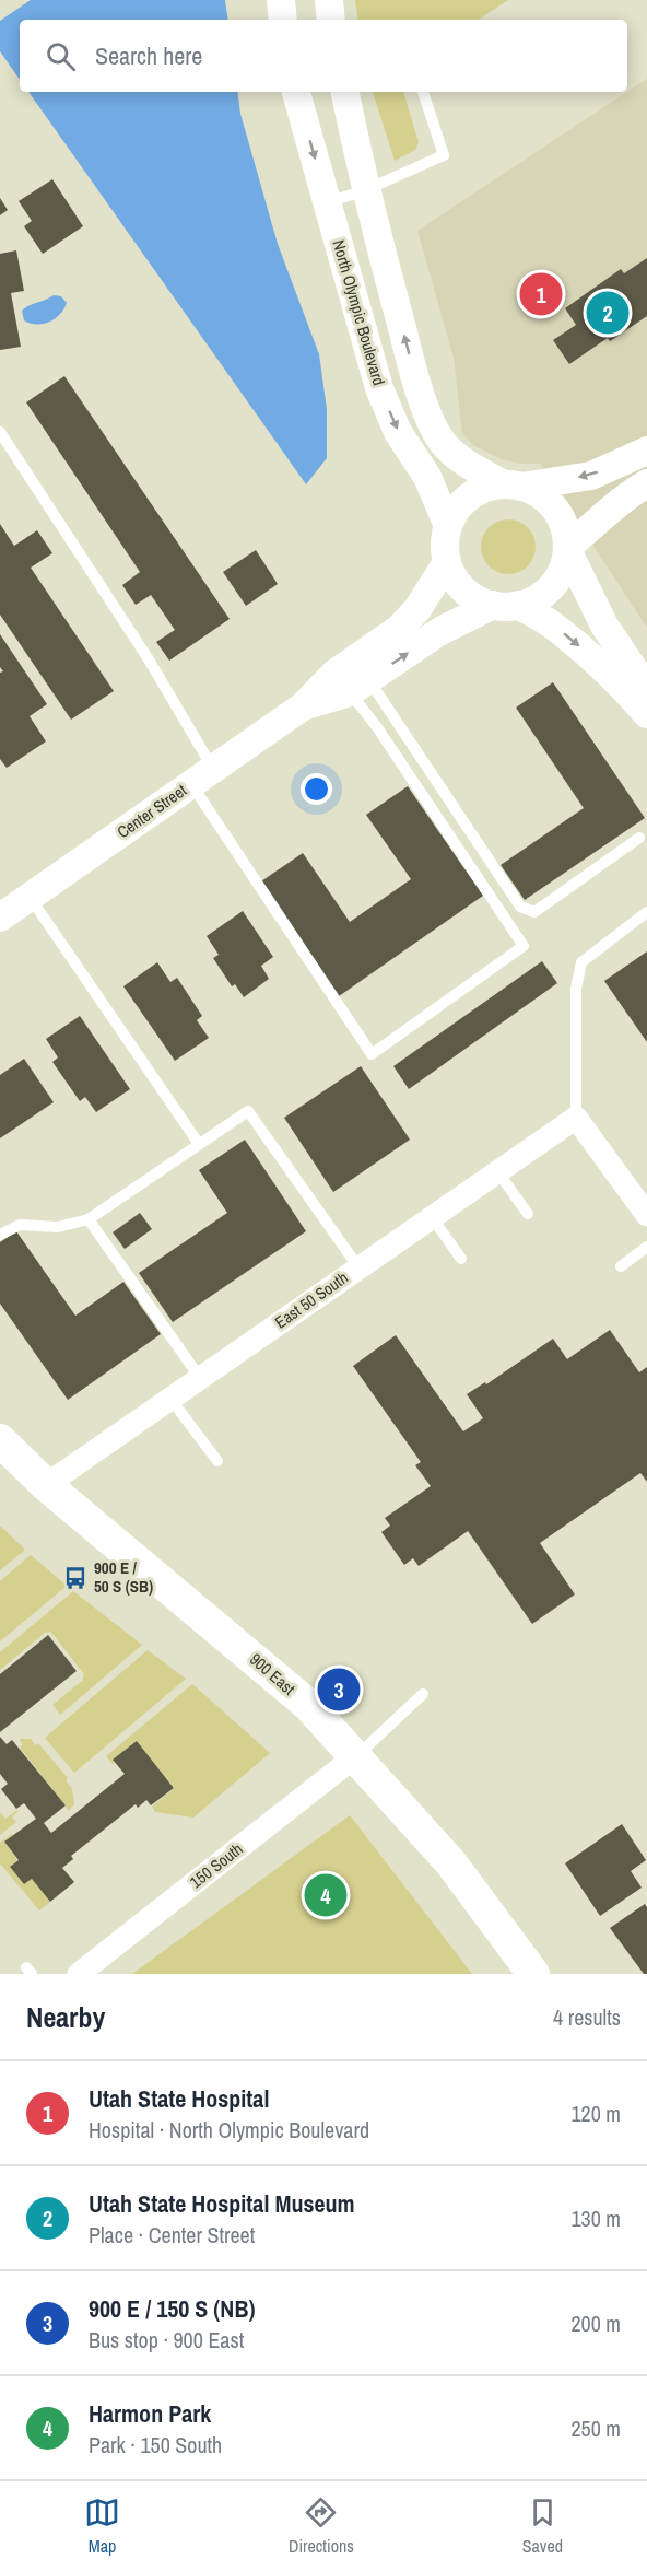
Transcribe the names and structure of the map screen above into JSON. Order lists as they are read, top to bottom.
{
  "streets": {
    "main road": ["900 East"],
    "street": [
      "North Olympic Boulevard",
      "Center Street",
      "East 50 South",
      "150 South"
    ]
  },
  "crossings": [
    ["North Olympic Boulevard", "Center Street"],
    ["East 50 South", "900 East"],
    ["900 East", "150 South"]
  ],
  "places": {
    "bus stop": ["900 E / 50 S (SB)"]
  },
  "page": {
    "search": "Search here",
    "pins": [
      "1",
      "2",
      "3",
      "4"
    ],
    "heading": ["Nearby", "4 results"],
    "list": [
      {
        "mark": "1",
        "name": "Utah State Hospital",
        "note": "Hospital · North Olympic Boulevard",
        "value": "120 m"
      },
      {
        "mark": "2",
        "name": "Utah State Hospital Museum",
        "note": "Place · Center Street",
        "value": "130 m"
      },
      {
        "mark": "3",
        "name": "900 E / 150 S (NB)",
        "note": "Bus stop · 900 East",
        "value": "200 m"
      },
      {
        "mark": "4",
        "name": "Harmon Park",
        "note": "Park · 150 South",
        "value": "250 m"
      }
    ],
    "nav": ["Map", "Directions", "Saved"]
  }
}
